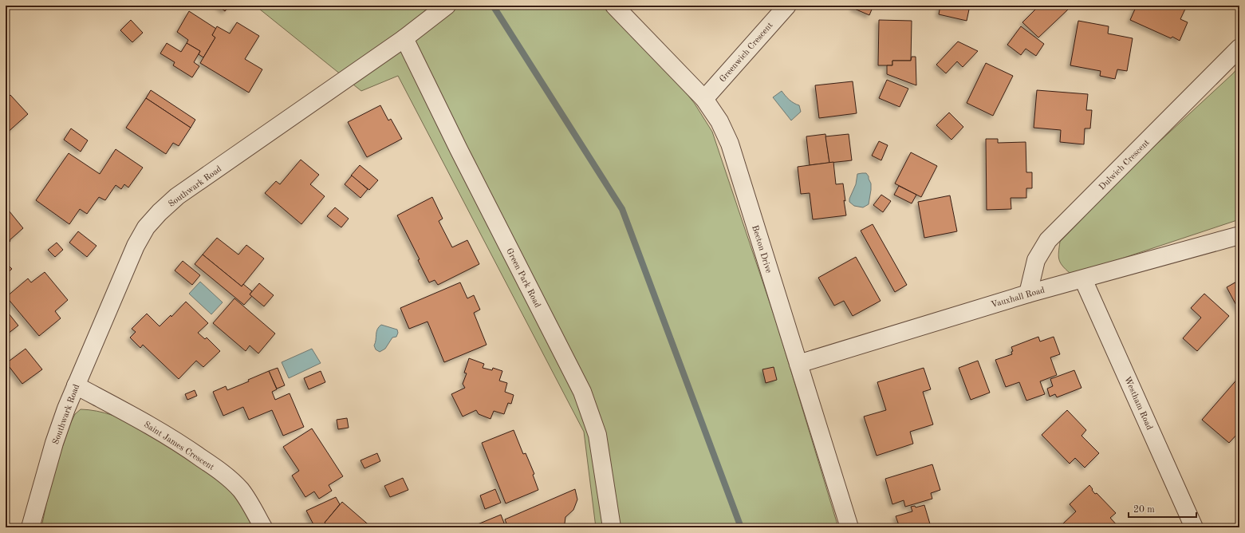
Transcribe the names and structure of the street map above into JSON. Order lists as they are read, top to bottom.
{
  "streets": {
    "street": [
      "Greenwich Crescent",
      "Dulwich Crescent",
      "Southwark Road",
      "Becton Drive",
      "Green Park Road",
      "Vauxhall Road",
      "Westham Road",
      "Saint James Crescent"
    ]
  },
  "crossings": [
    ["Greenwich Crescent", "Becton Drive"],
    ["Dulwich Crescent", "Vauxhall Road"],
    ["Southwark Road", "Green Park Road"],
    ["Southwark Road", "Saint James Crescent"],
    ["Becton Drive", "Vauxhall Road"],
    ["Vauxhall Road", "Westham Road"]
  ],
  "scale_bar": "20 m"
}
